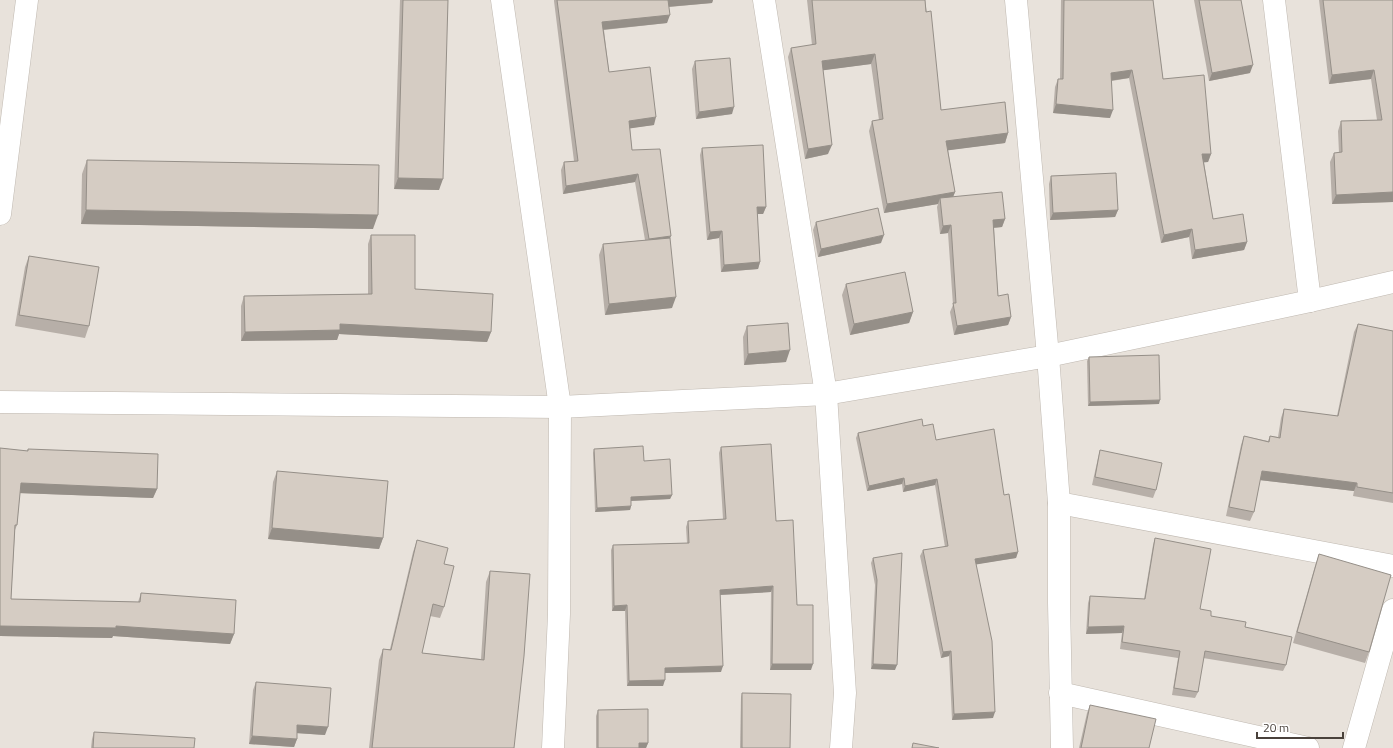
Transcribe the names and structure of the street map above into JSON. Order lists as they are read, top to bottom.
{
  "scale_bar": "20 m"
}
